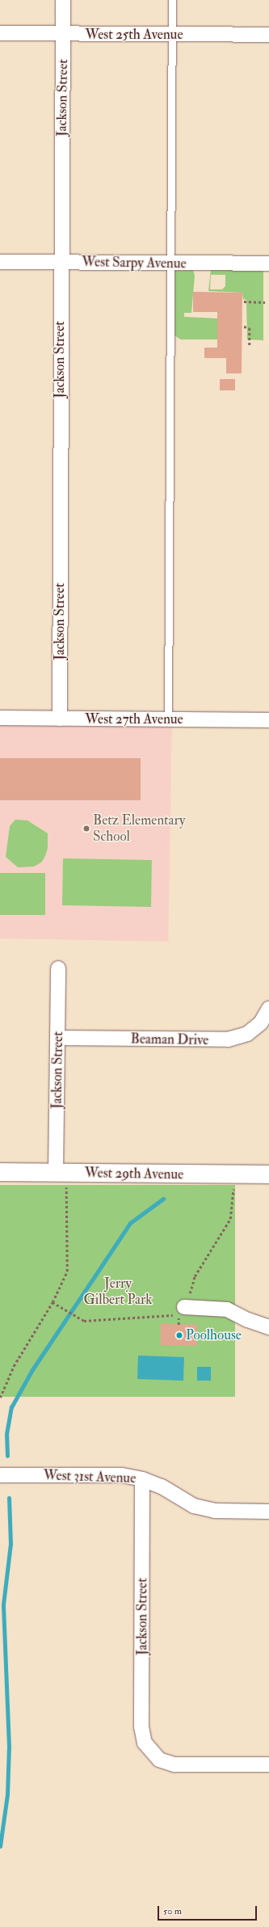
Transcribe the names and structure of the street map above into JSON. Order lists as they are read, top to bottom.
{
  "streets": {
    "street": [
      "West 25th Avenue",
      "Jackson Street",
      "West Sarpy Avenue",
      "West 27th Avenue",
      "Beaman Drive",
      "West 29th Avenue",
      "West 31st Avenue"
    ]
  },
  "crossings": [
    ["West 25th Avenue", "Jackson Street"],
    ["Jackson Street", "West Sarpy Avenue"],
    ["Jackson Street", "West 27th Avenue"],
    ["Jackson Street", "Beaman Drive"],
    ["Jackson Street", "West 29th Avenue"],
    ["Jackson Street", "West 31st Avenue"]
  ],
  "parks": ["Jerry Gilbert Park"],
  "places": ["Betz Elementary School", "Poolhouse"],
  "scale_bar": "50 m"
}
